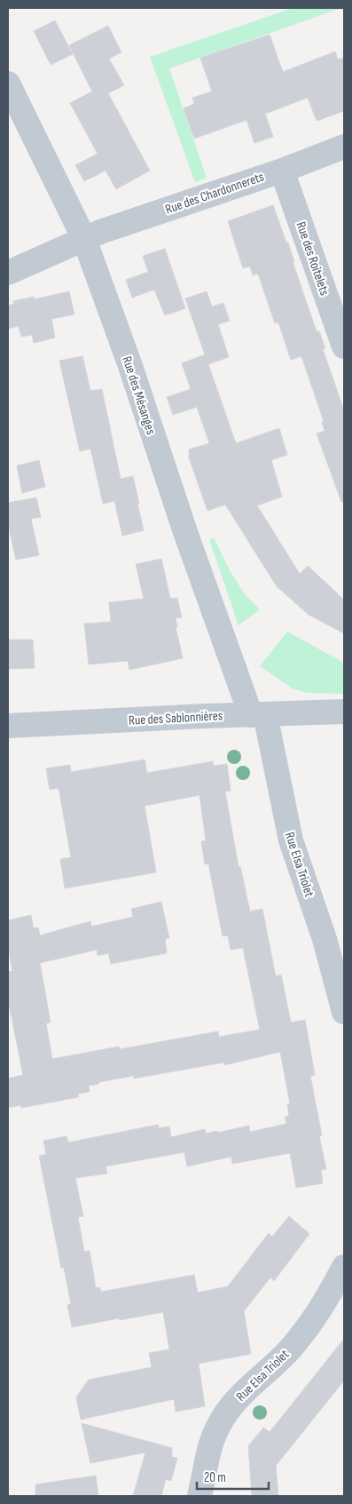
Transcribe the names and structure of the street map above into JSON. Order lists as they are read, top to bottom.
{
  "streets": {
    "street": [
      "Rue des Chardonnerets",
      "Rue des Roitelets",
      "Rue des Mésanges",
      "Rue des Sablonnières",
      "Rue Elsa Triolet"
    ]
  },
  "crossings": [
    ["Rue des Chardonnerets", "Rue des Roitelets"],
    ["Rue des Chardonnerets", "Rue des Mésanges"],
    ["Rue des Mésanges", "Rue des Sablonnières"],
    ["Rue des Mésanges", "Rue Elsa Triolet"],
    ["Rue des Sablonnières", "Rue Elsa Triolet"]
  ],
  "scale_bar": "20 m"
}
